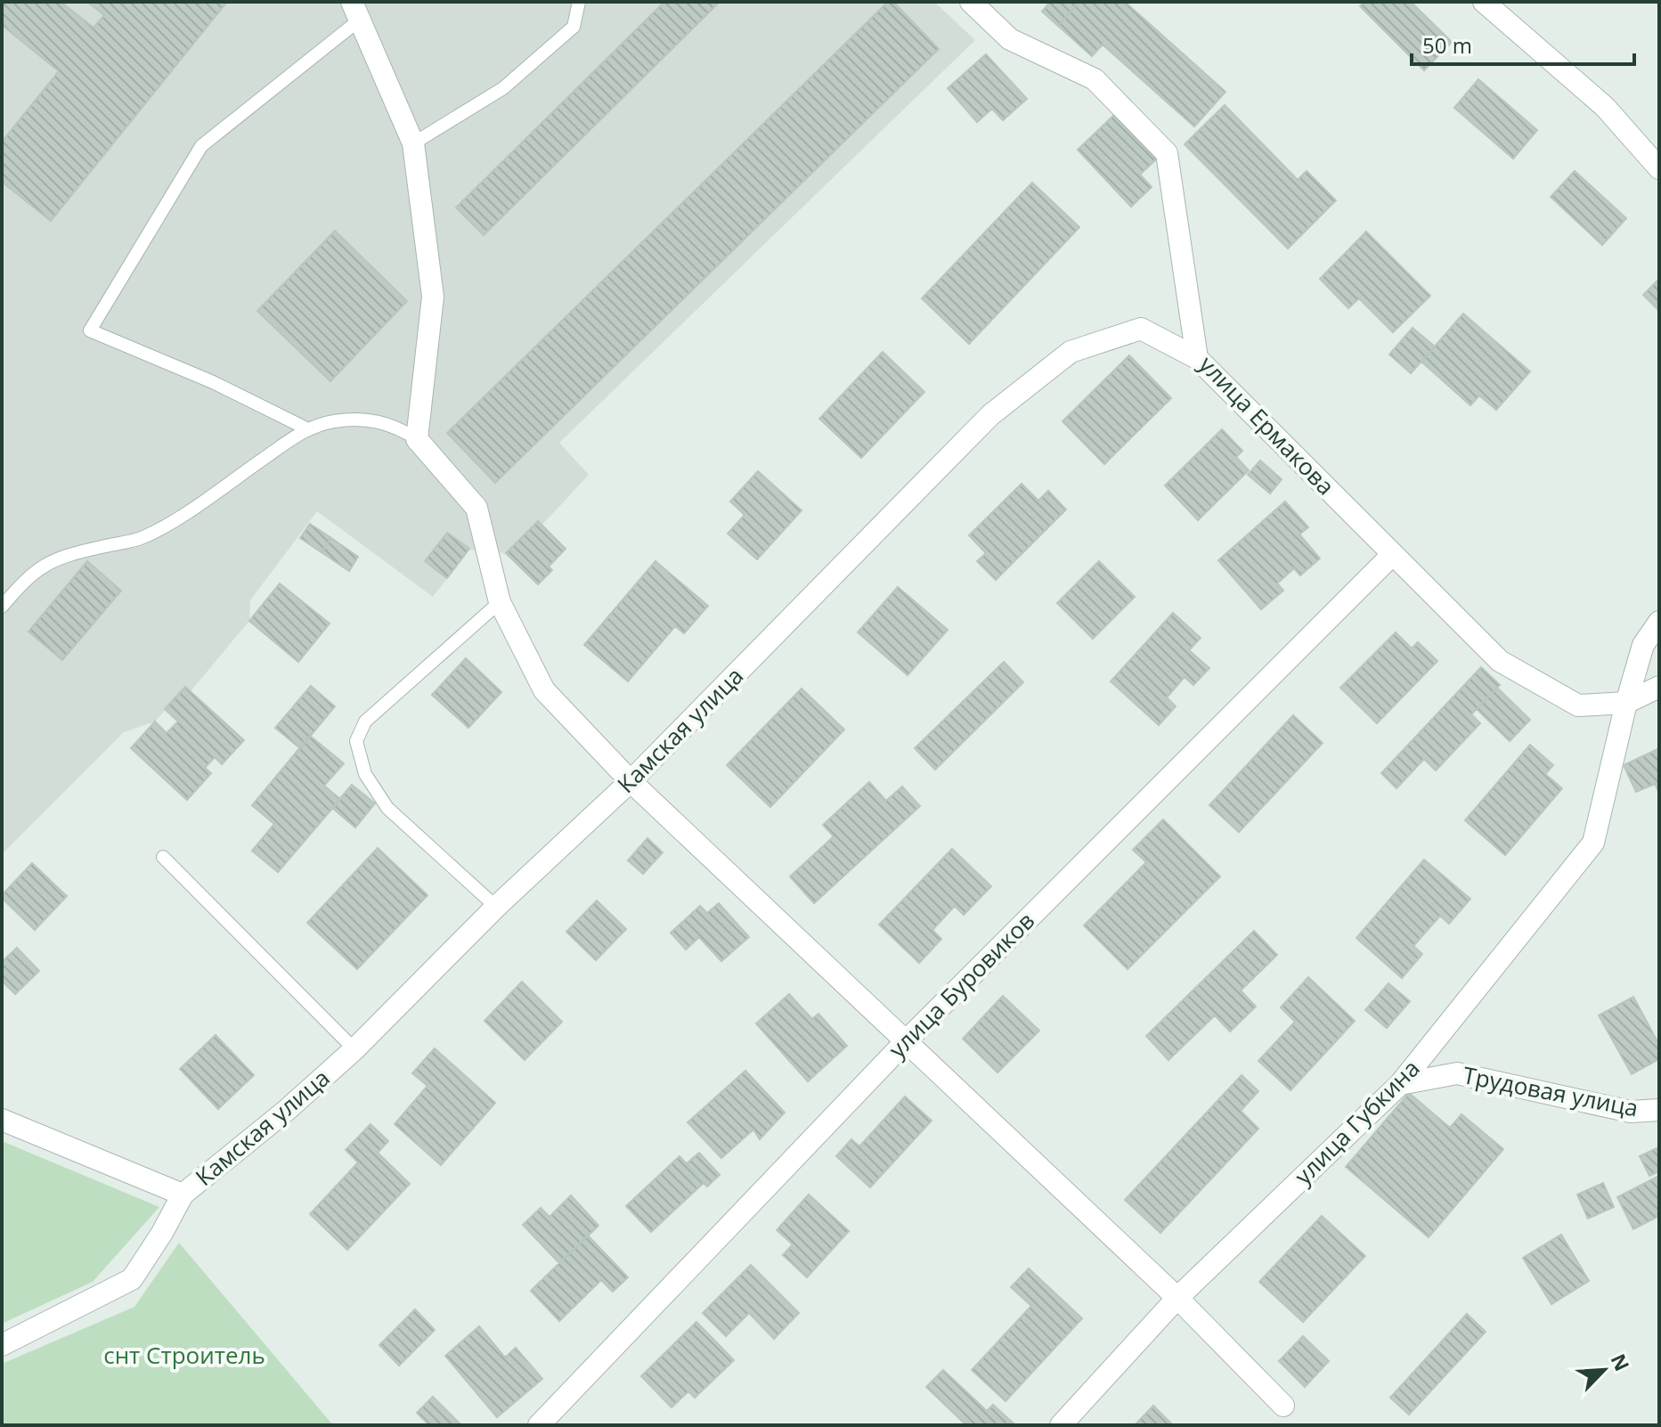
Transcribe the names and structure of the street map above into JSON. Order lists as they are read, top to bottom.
{
  "streets": {
    "street": [
      "улица Ермакова",
      "Камская улица",
      "улица Буровиков",
      "Трудовая улица",
      "улица Губкина"
    ]
  },
  "crossings": [
    ["улица Ермакова", "Камская улица"],
    ["улица Ермакова", "улица Буровиков"],
    ["улица Ермакова", "улица Губкина"],
    ["Трудовая улица", "улица Губкина"]
  ],
  "parks": ["снт Строитель"],
  "scale_bar": "50 m",
  "north": "top right"
}
